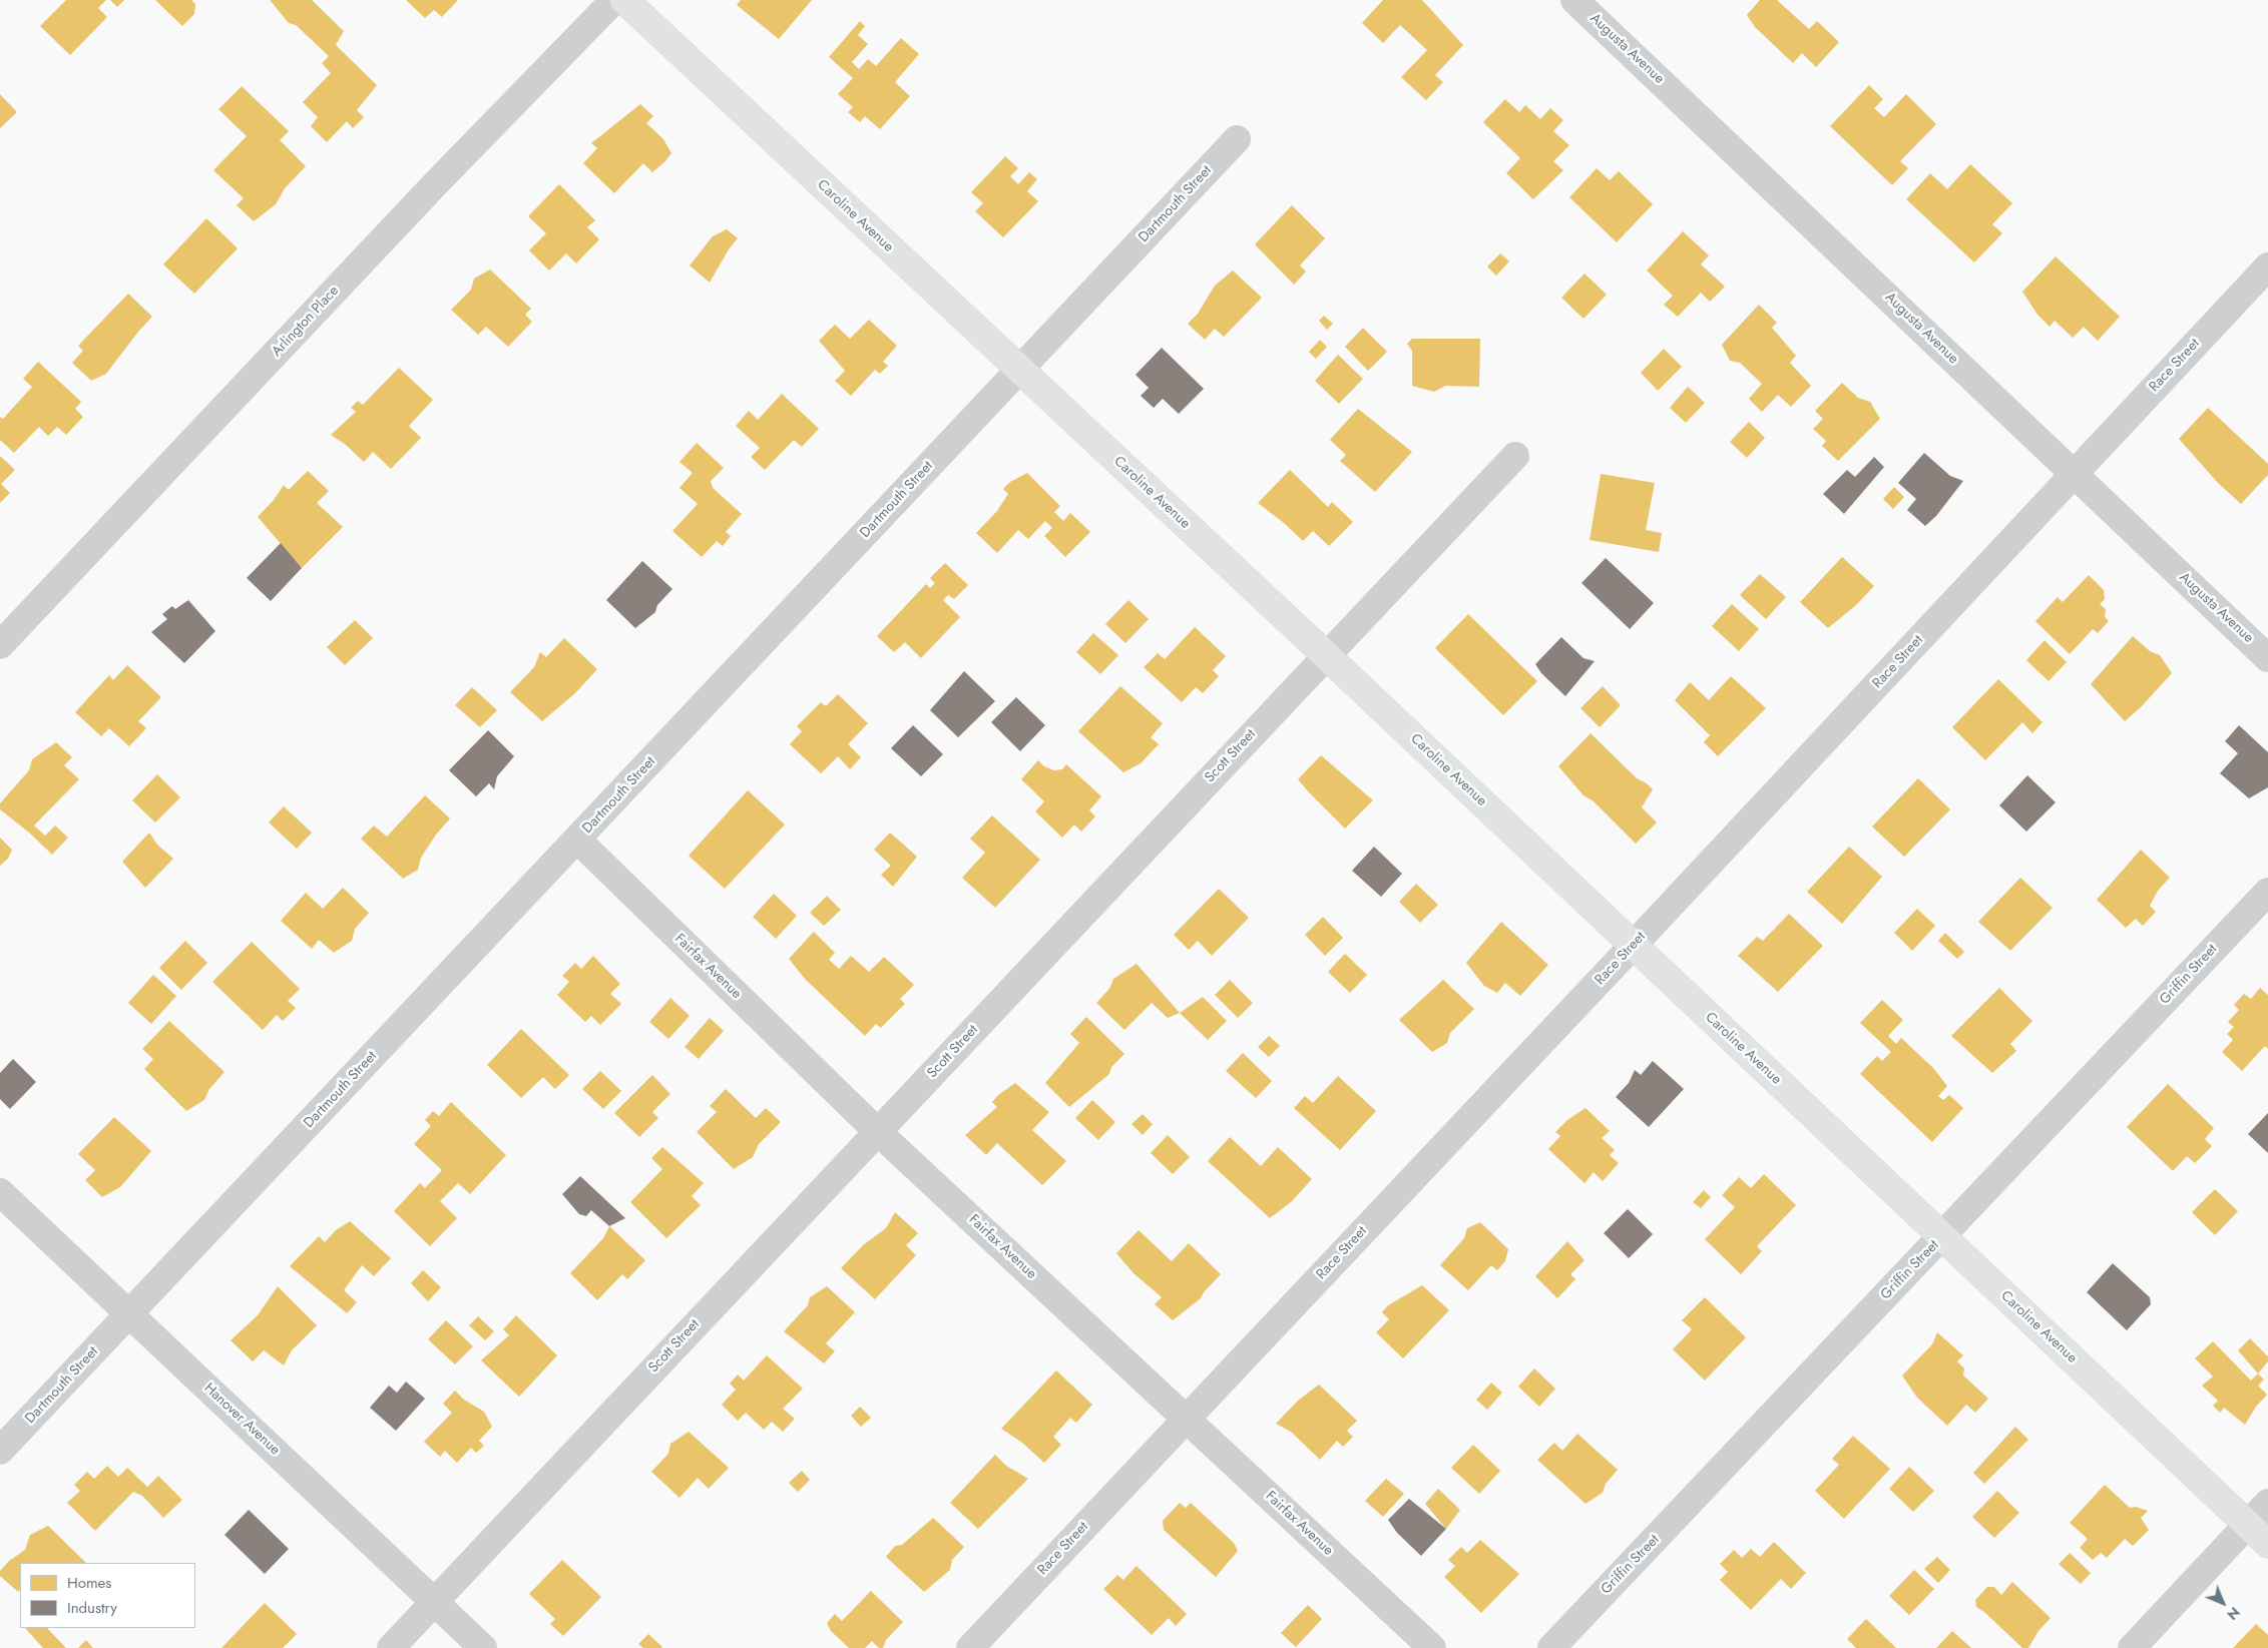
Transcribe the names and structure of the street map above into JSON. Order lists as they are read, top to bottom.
{
  "streets": {
    "street": [
      "Augusta Avenue",
      "Dartmouth Street",
      "Caroline Avenue",
      "Arlington Place",
      "Race Street",
      "Scott Street",
      "Fairfax Avenue",
      "Griffin Street",
      "Hanover Avenue"
    ]
  },
  "crossings": [
    ["Augusta Avenue", "Race Street"],
    ["Dartmouth Street", "Caroline Avenue"],
    ["Dartmouth Street", "Fairfax Avenue"],
    ["Dartmouth Street", "Hanover Avenue"],
    ["Caroline Avenue", "Race Street"],
    ["Caroline Avenue", "Scott Street"],
    ["Caroline Avenue", "Griffin Street"],
    ["Race Street", "Fairfax Avenue"],
    ["Scott Street", "Fairfax Avenue"],
    ["Scott Street", "Hanover Avenue"]
  ],
  "legend": ["Homes", "Industry"],
  "north": "bottom right"
}
